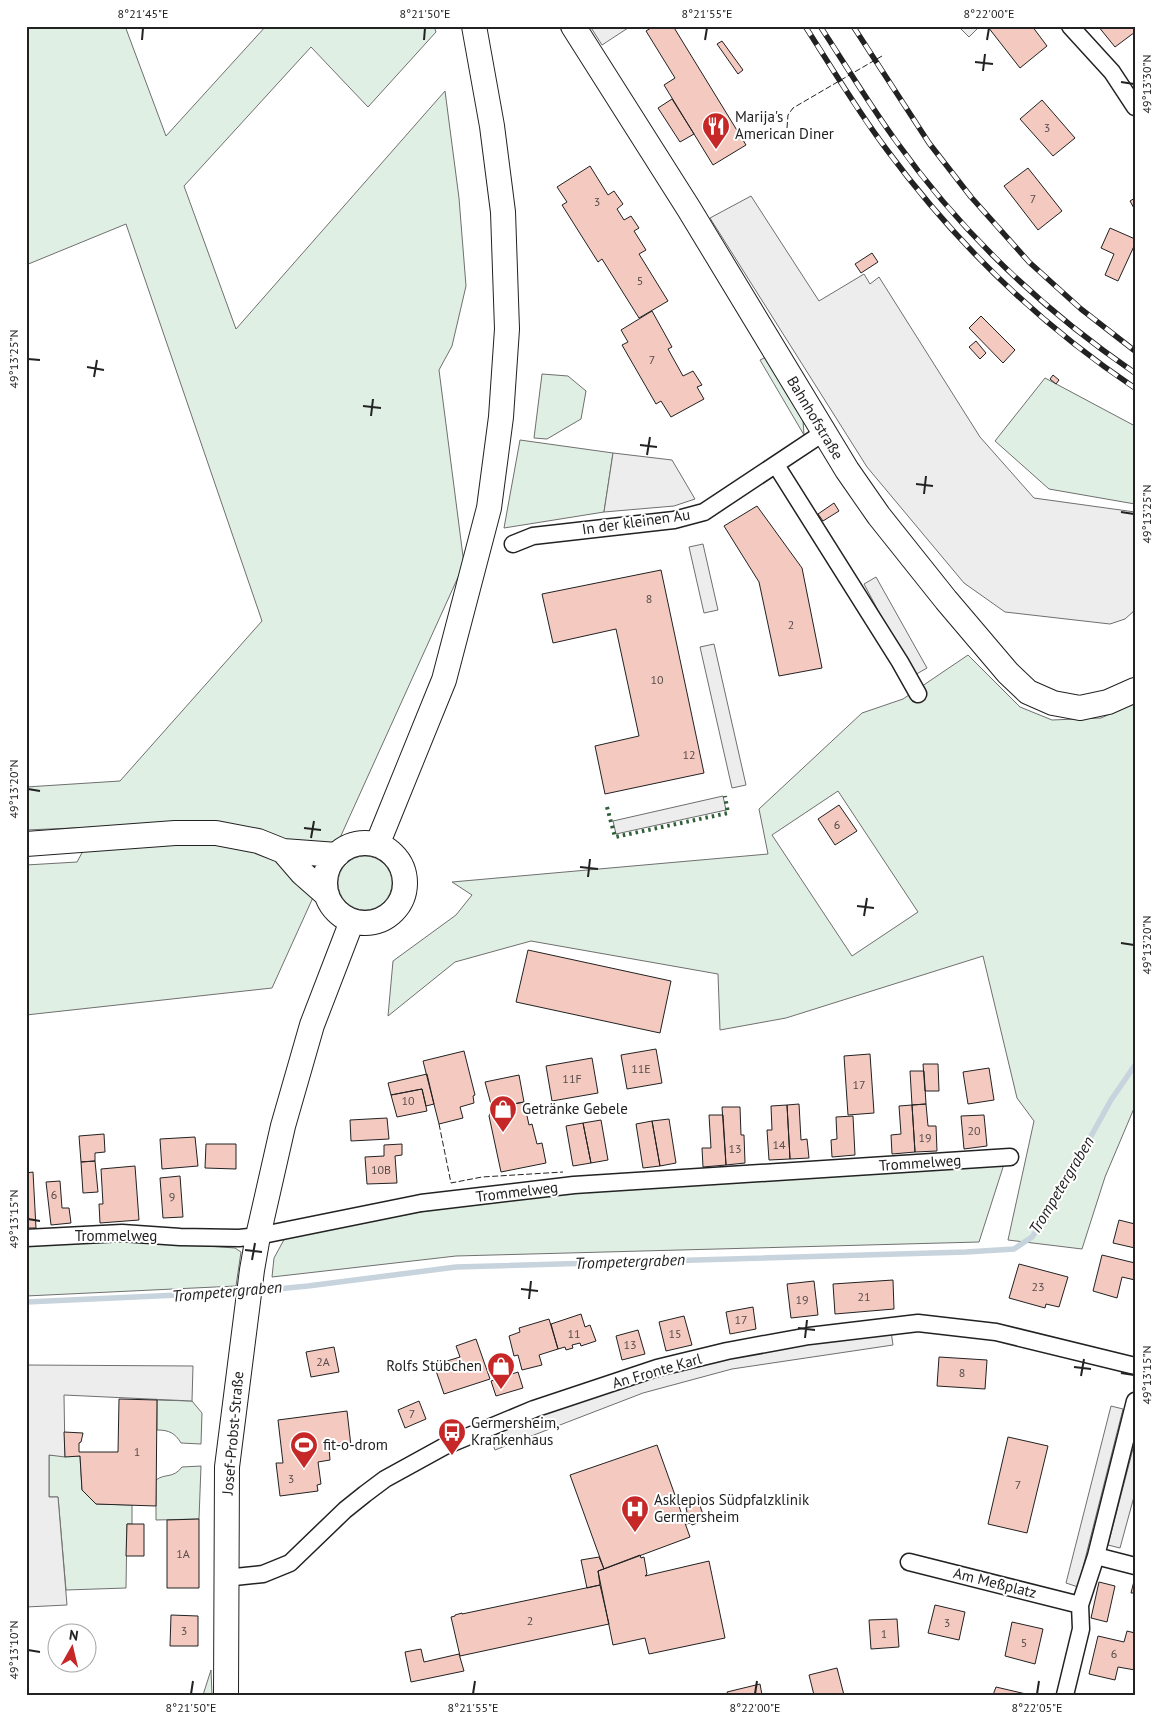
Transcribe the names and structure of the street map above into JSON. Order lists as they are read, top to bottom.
{
  "streets": {
    "main road": ["Bahnhofstraße", "Josef-Probst-Straße"],
    "street": [
      "In der kleinen Au",
      "Trommelweg",
      "An Fronte Karl",
      "Am Meßplatz"
    ]
  },
  "crossings": [
    ["Bahnhofstraße", "In der kleinen Au"],
    ["Trommelweg", "Josef-Probst-Straße"],
    ["An Fronte Karl", "Josef-Probst-Straße"]
  ],
  "water": ["Trompetergraben"],
  "places": {
    "restaurant": ["Marija's American Diner"],
    "shop": ["Getränke Gebele", "Rolfs Stübchen"],
    "bus stop": ["Germersheim, Krankenhaus"],
    "sports": ["fit-o-drom"],
    "hospital": ["Asklepios Südpfalzklinik Germersheim"]
  },
  "house_numbers": [
    "3",
    "7",
    "3",
    "5",
    "7",
    "8",
    "2",
    "10",
    "12",
    "6",
    "11E",
    "11F",
    "17",
    "10",
    "20",
    "19",
    "14",
    "13",
    "10B",
    "6",
    "9",
    "23",
    "21",
    "19",
    "17",
    "11",
    "15",
    "13",
    "2A",
    "8",
    "7",
    "1",
    "3",
    "7",
    "1A",
    "2",
    "3",
    "3",
    "1",
    "5",
    "6"
  ],
  "north": "top",
  "coordinates": [
    "8°21'45\"E",
    "8°21'50\"E",
    "8°21'55\"E",
    "8°22'00\"E",
    "49°13'30\"N",
    "49°13'25\"N",
    "49°13'20\"N",
    "49°13'15\"N",
    "49°13'10\"N",
    "8°22'05\"E"
  ]
}
